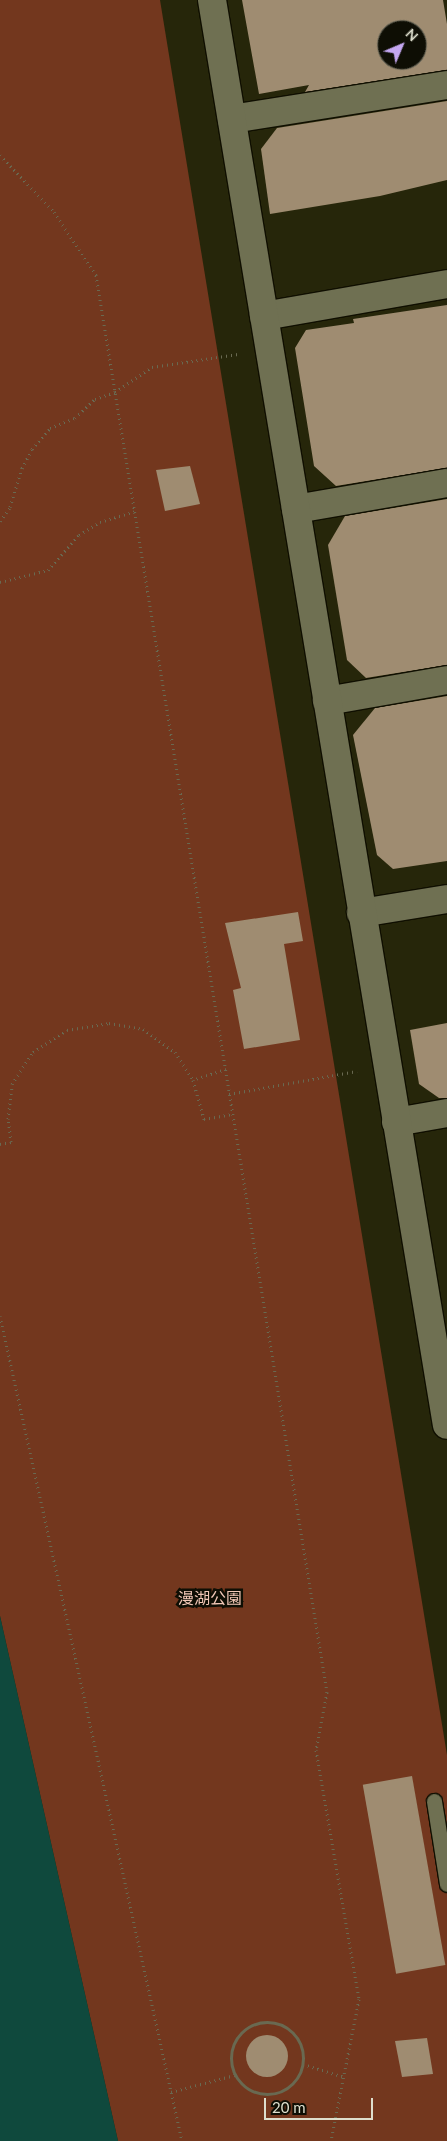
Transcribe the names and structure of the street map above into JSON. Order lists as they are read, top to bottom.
{
  "parks": ["漫湖公園"],
  "scale_bar": "20 m",
  "north": "top right"
}
